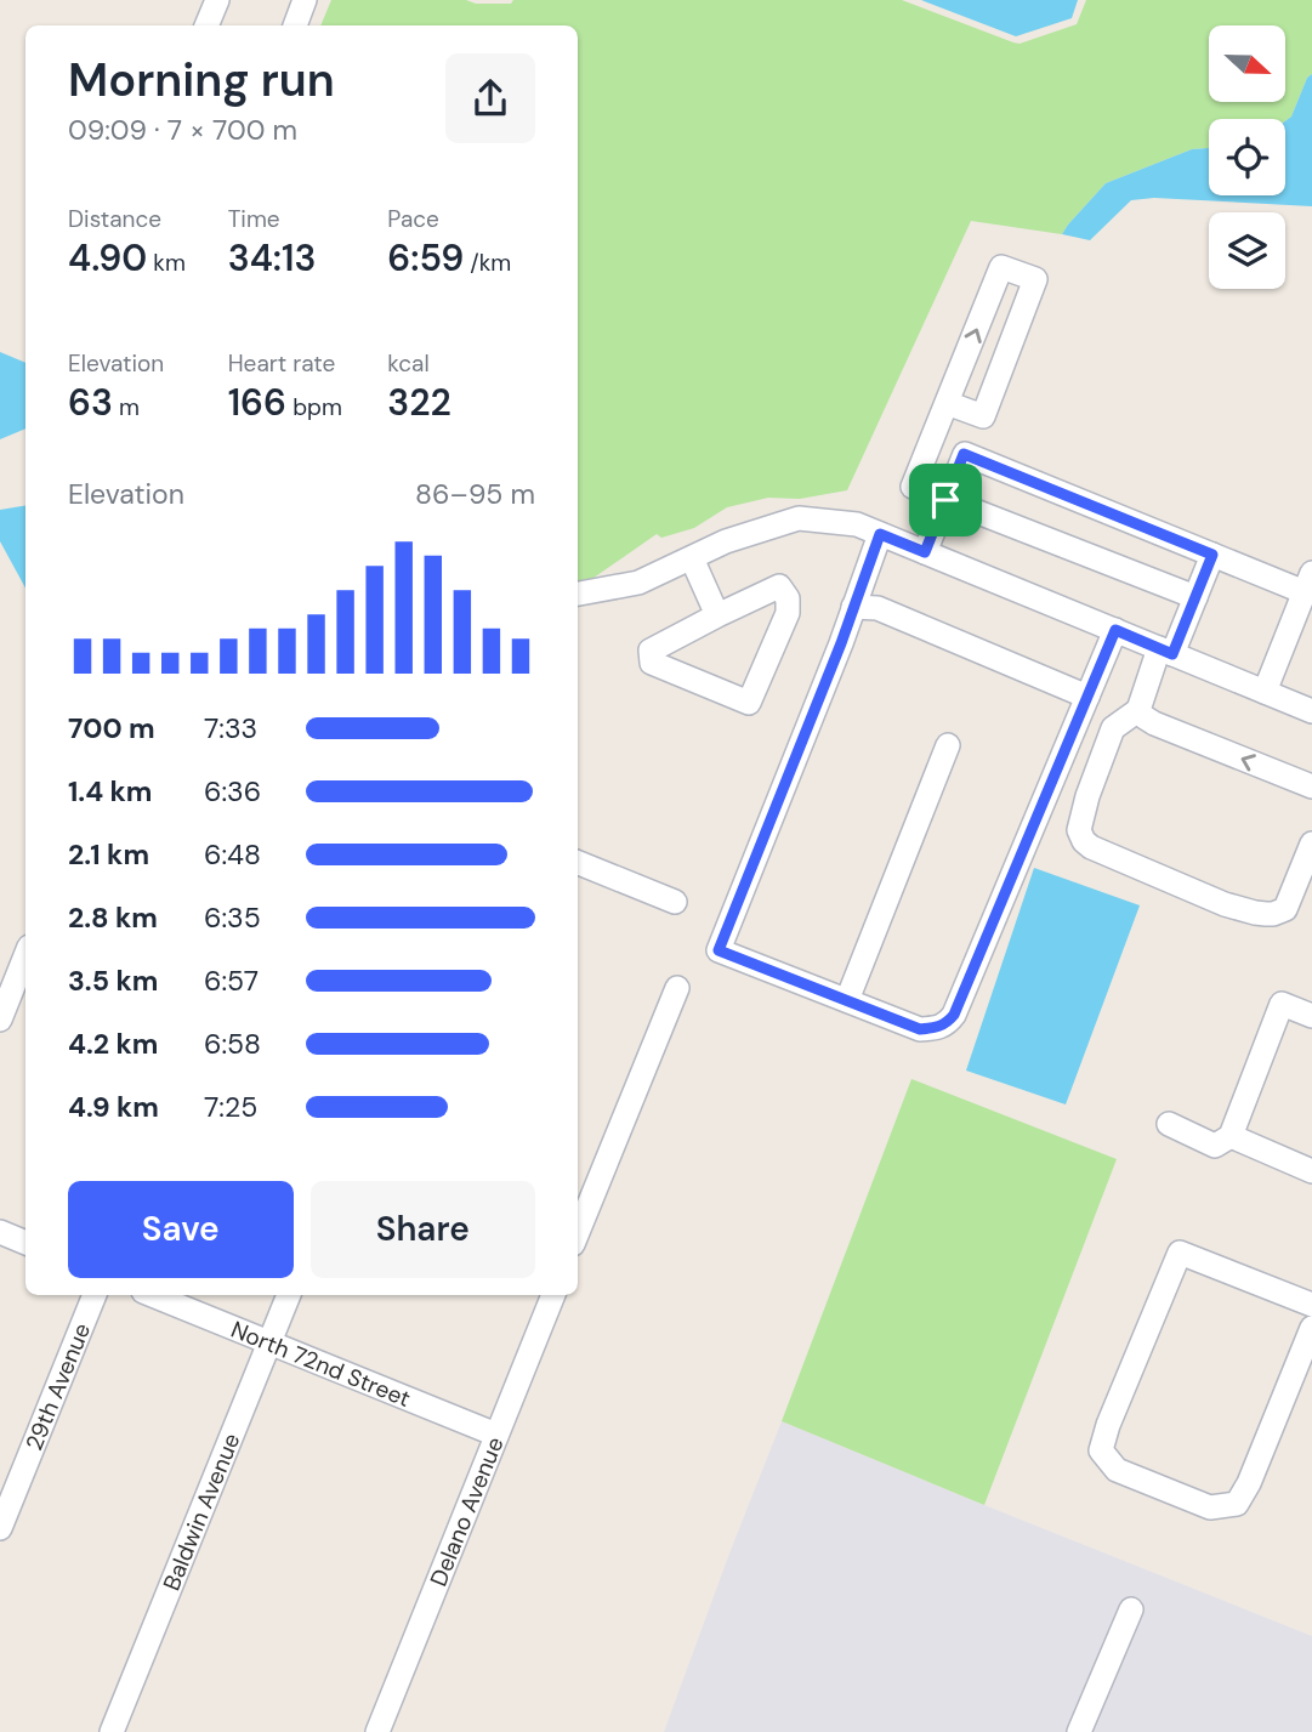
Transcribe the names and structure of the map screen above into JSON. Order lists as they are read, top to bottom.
{
  "streets": {
    "street": [
      "North 72nd Street",
      "29th Avenue",
      "Baldwin Avenue",
      "Delano Avenue"
    ]
  },
  "crossings": [
    ["North 72nd Street", "Baldwin Avenue"],
    ["North 72nd Street", "Delano Avenue"]
  ],
  "north": "right",
  "page": {
    "heading": ["Morning run", "09:09 · 7 × 700 m"],
    "stats": [
      ["Distance", "4.90 km"],
      ["Time", "34:13"],
      ["Pace", "6:59 /km"],
      ["Elevation", "63 m"],
      ["Heart rate", "166 bpm"],
      ["kcal", "322"]
    ],
    "chart": ["Elevation", "86–95 m"],
    "list": [
      {
        "name": "700 m",
        "note": "7:33"
      },
      {
        "name": "1.4 km",
        "note": "6:36"
      },
      {
        "name": "2.1 km",
        "note": "6:48"
      },
      {
        "name": "2.8 km",
        "note": "6:35"
      },
      {
        "name": "3.5 km",
        "note": "6:57"
      },
      {
        "name": "4.2 km",
        "note": "6:58"
      },
      {
        "name": "4.9 km",
        "note": "7:25"
      }
    ],
    "buttons": ["Save", "Share"]
  }
}
